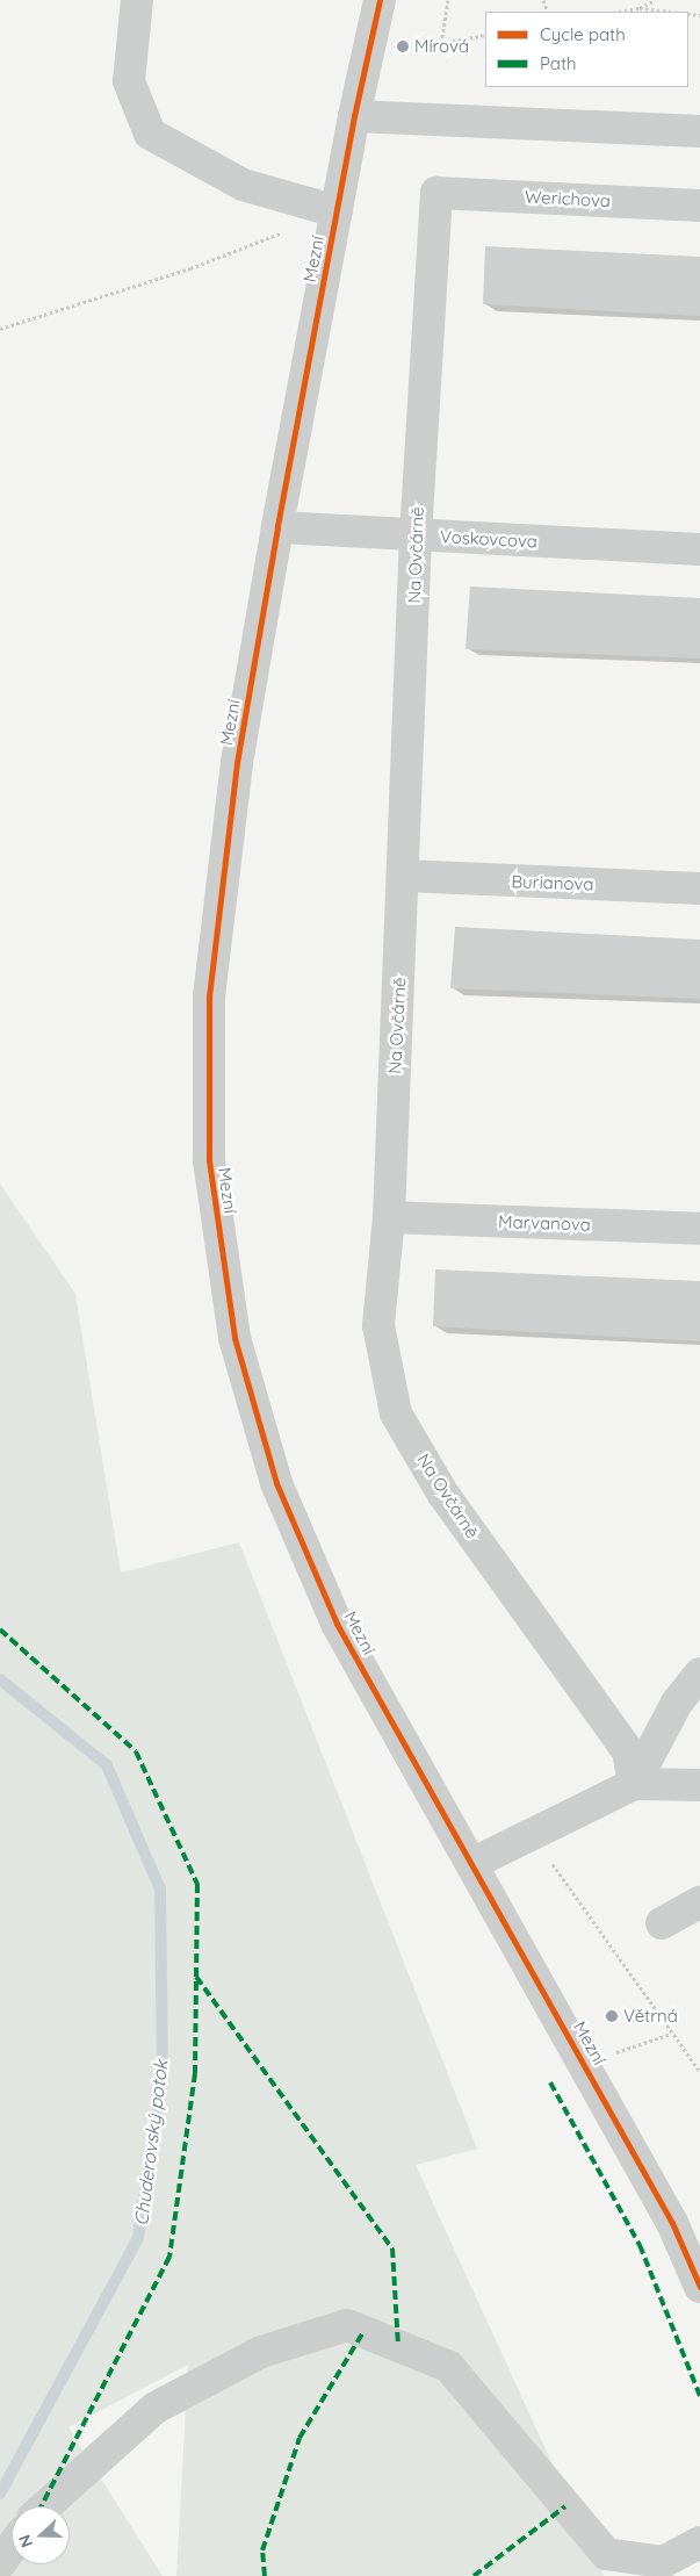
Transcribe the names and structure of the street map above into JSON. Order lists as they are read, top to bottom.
{
  "streets": {
    "street": [
      "Werichova",
      "Mezní",
      "Voskovcova",
      "Na Ovčárně",
      "Burianova",
      "Marvanova"
    ]
  },
  "crossings": [
    ["Werichova", "Na Ovčárně"],
    ["Mezní", "Voskovcova"],
    ["Voskovcova", "Na Ovčárně"],
    ["Na Ovčárně", "Burianova"],
    ["Na Ovčárně", "Marvanova"]
  ],
  "water": ["Chuderovský potok"],
  "places": ["Mírová", "Větrná"],
  "legend": ["Cycle path", "Path"],
  "north": "left"
}
